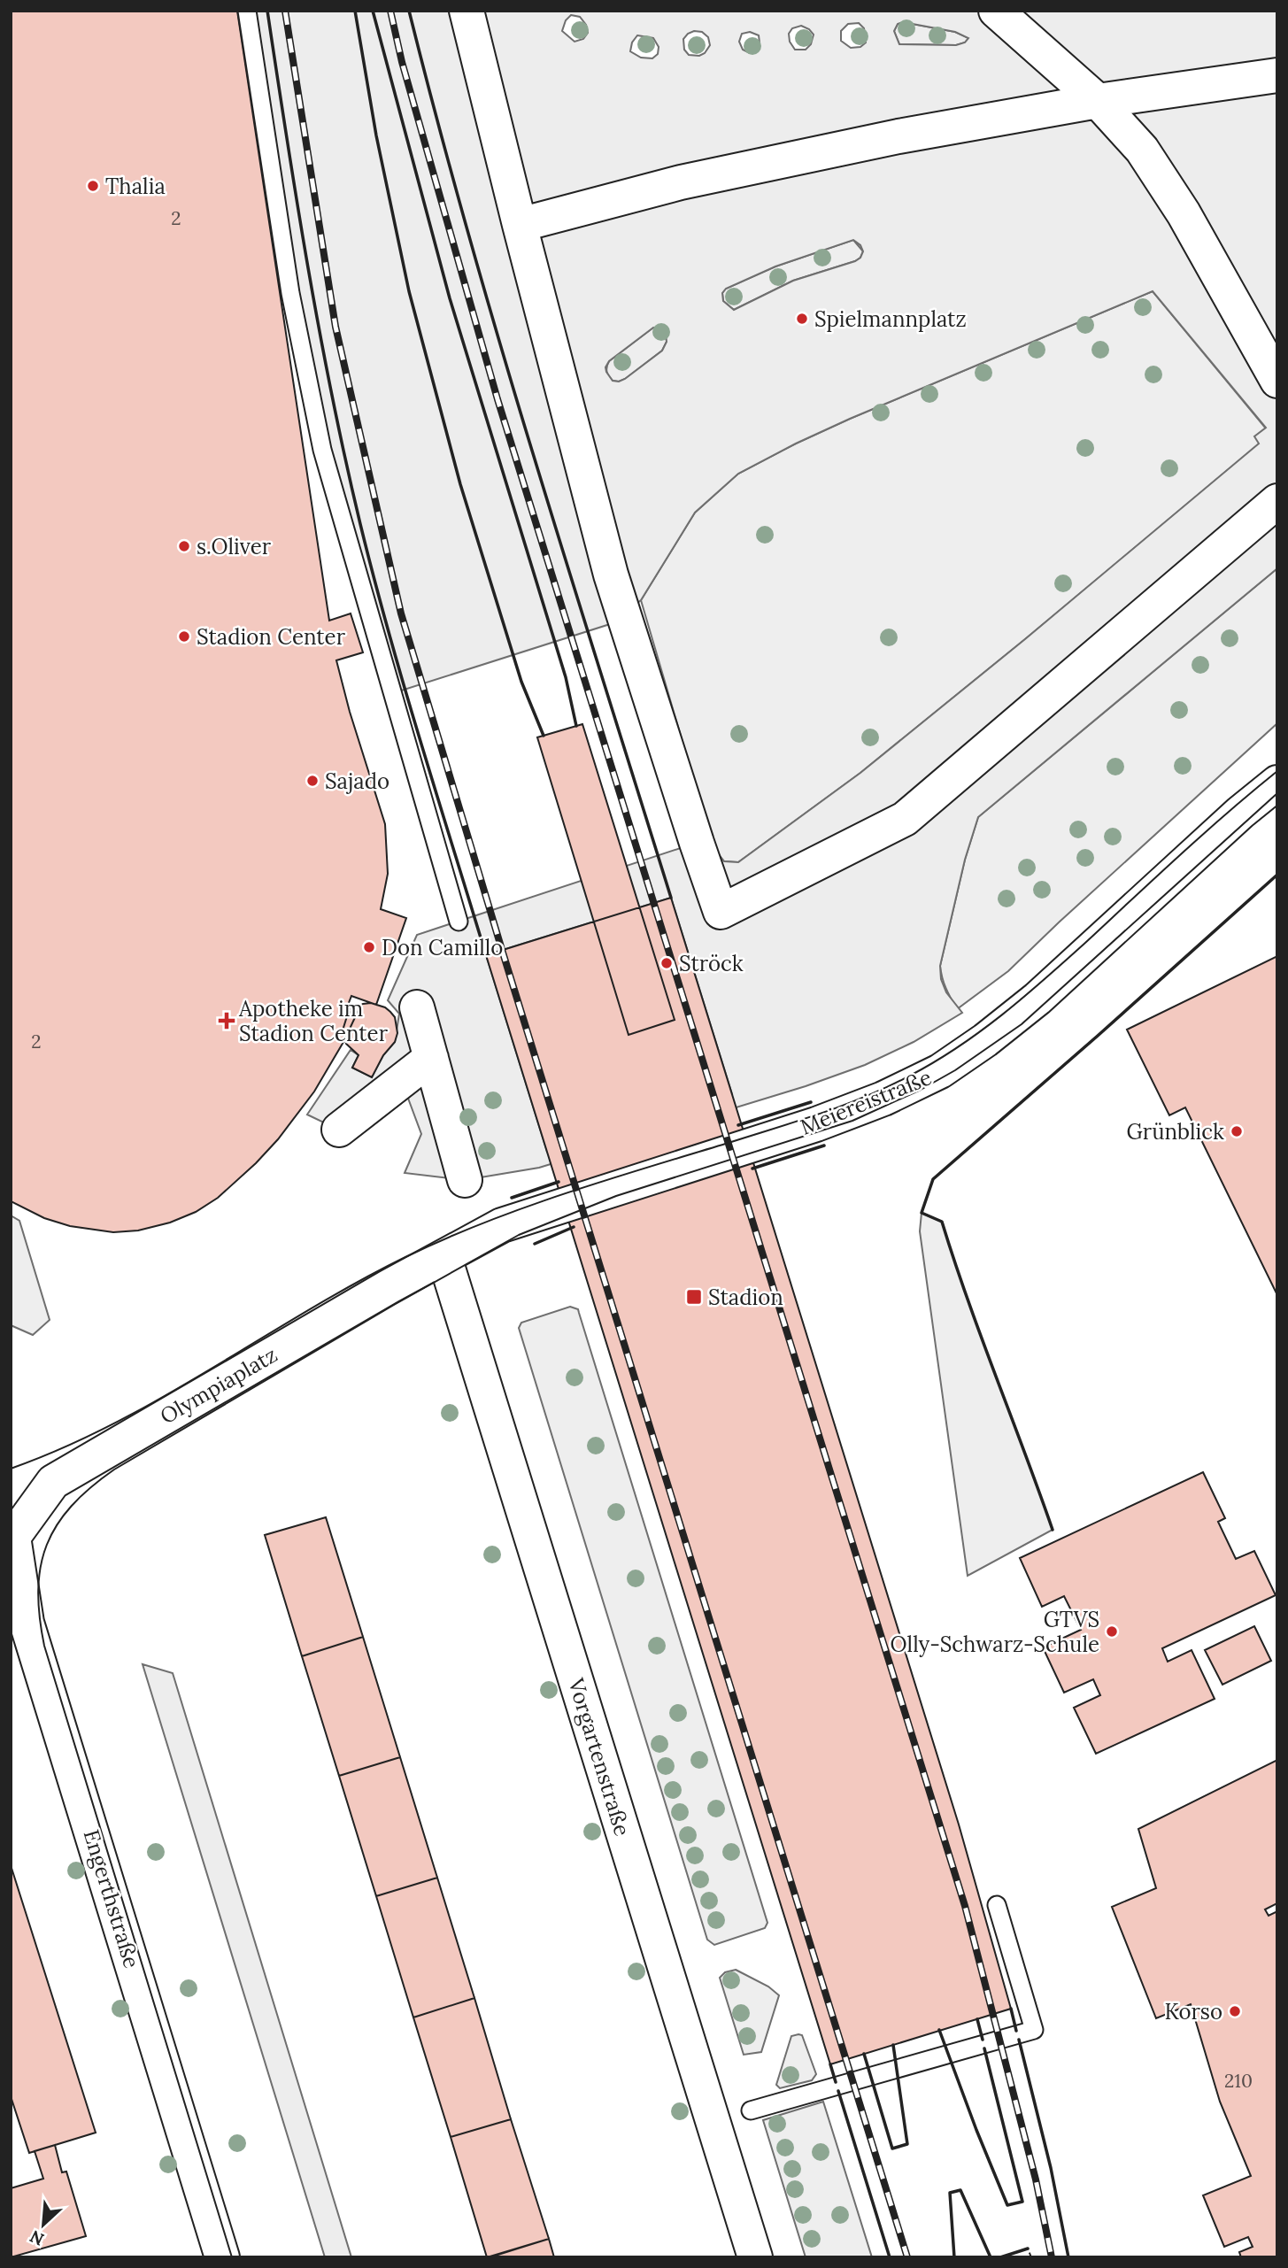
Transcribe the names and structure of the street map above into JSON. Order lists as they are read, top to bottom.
{
  "streets": {
    "street": [
      "Meiereistraße",
      "Olympiaplatz",
      "Vorgartenstraße",
      "Engerthstraße"
    ]
  },
  "crossings": [
    ["Meiereistraße", "Olympiaplatz"],
    ["Meiereistraße", "Vorgartenstraße"],
    ["Olympiaplatz", "Vorgartenstraße"],
    ["Olympiaplatz", "Engerthstraße"]
  ],
  "places": {
    "other": [
      "Thalia",
      "Spielmannplatz",
      "s.Oliver",
      "Stadion Center",
      "Sajado",
      "Don Camillo",
      "Ströck",
      "Grünblick",
      "GTVS Olly-Schwarz-Schule",
      "Korso"
    ],
    "health": ["Apotheke im Stadion Center"],
    "transit": ["Stadion"]
  },
  "house_numbers": ["2", "2", "210"],
  "north": "bottom left"
}
